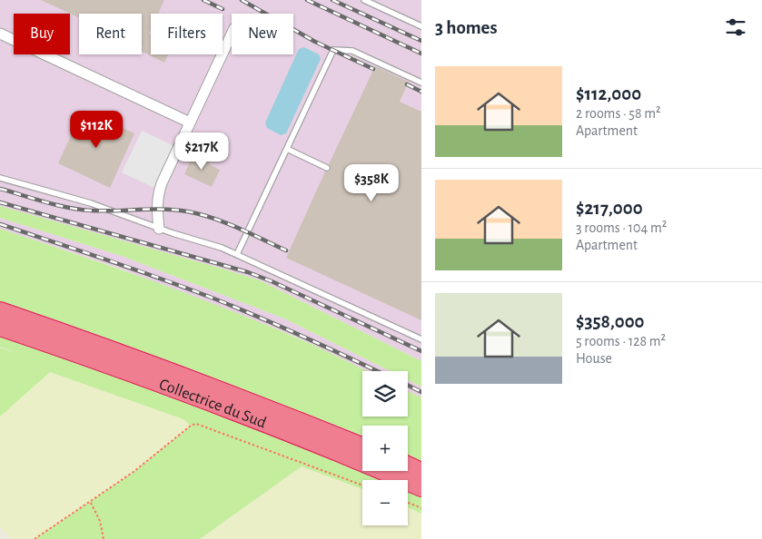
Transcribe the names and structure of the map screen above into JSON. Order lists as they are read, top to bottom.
{
  "streets": {
    "highway": ["Collectrice du Sud"]
  },
  "page": {
    "heading": "3 homes",
    "chip": [
      "Buy",
      "Rent",
      "Filters",
      "New"
    ],
    "list": [
      {
        "name": "$112,000",
        "note": "2 rooms · 58 m² · Apartment"
      },
      {
        "name": "$217,000",
        "note": "3 rooms · 104 m² · Apartment"
      },
      {
        "name": "$358,000",
        "note": "5 rooms · 128 m² · House"
      }
    ],
    "price": ["$112K", "$217K", "$358K"],
    "map_buttons": ["+", "−"]
  }
}
